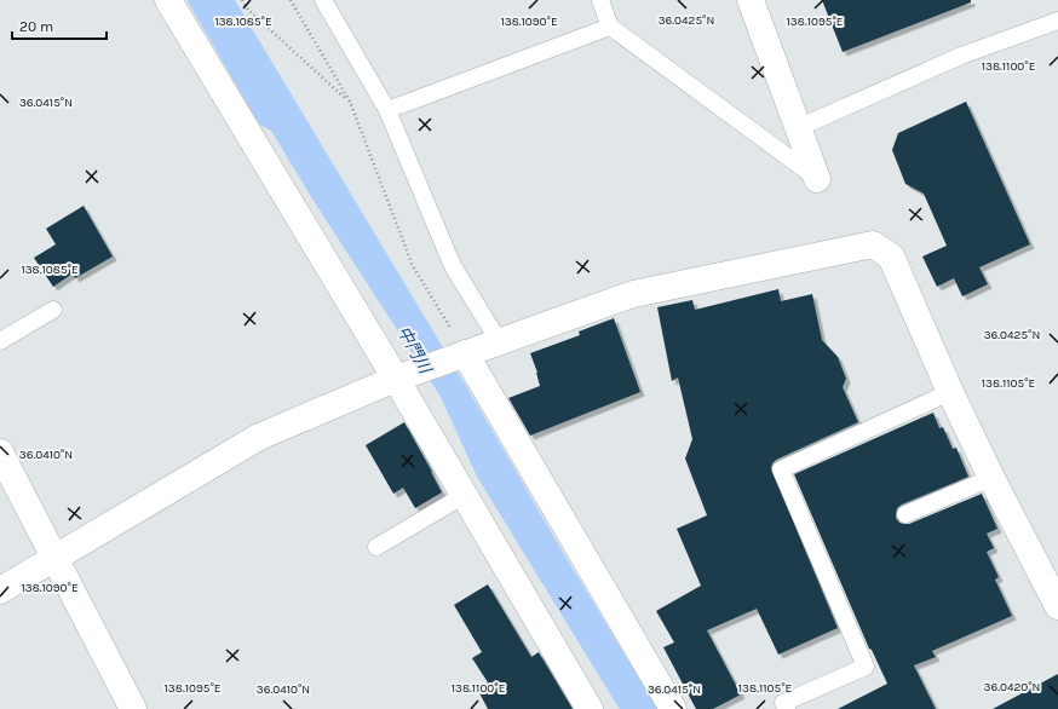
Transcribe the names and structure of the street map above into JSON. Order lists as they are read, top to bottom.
{
  "water": ["中門川"],
  "scale_bar": "20 m",
  "coordinates": [
    "36.0425°N",
    "138.1085°E",
    "138.1090°E",
    "138.1095°E",
    "138.1100°E",
    "36.0415°N",
    "138.1105°E",
    "36.0410°N",
    "36.0420°N"
  ]
}
